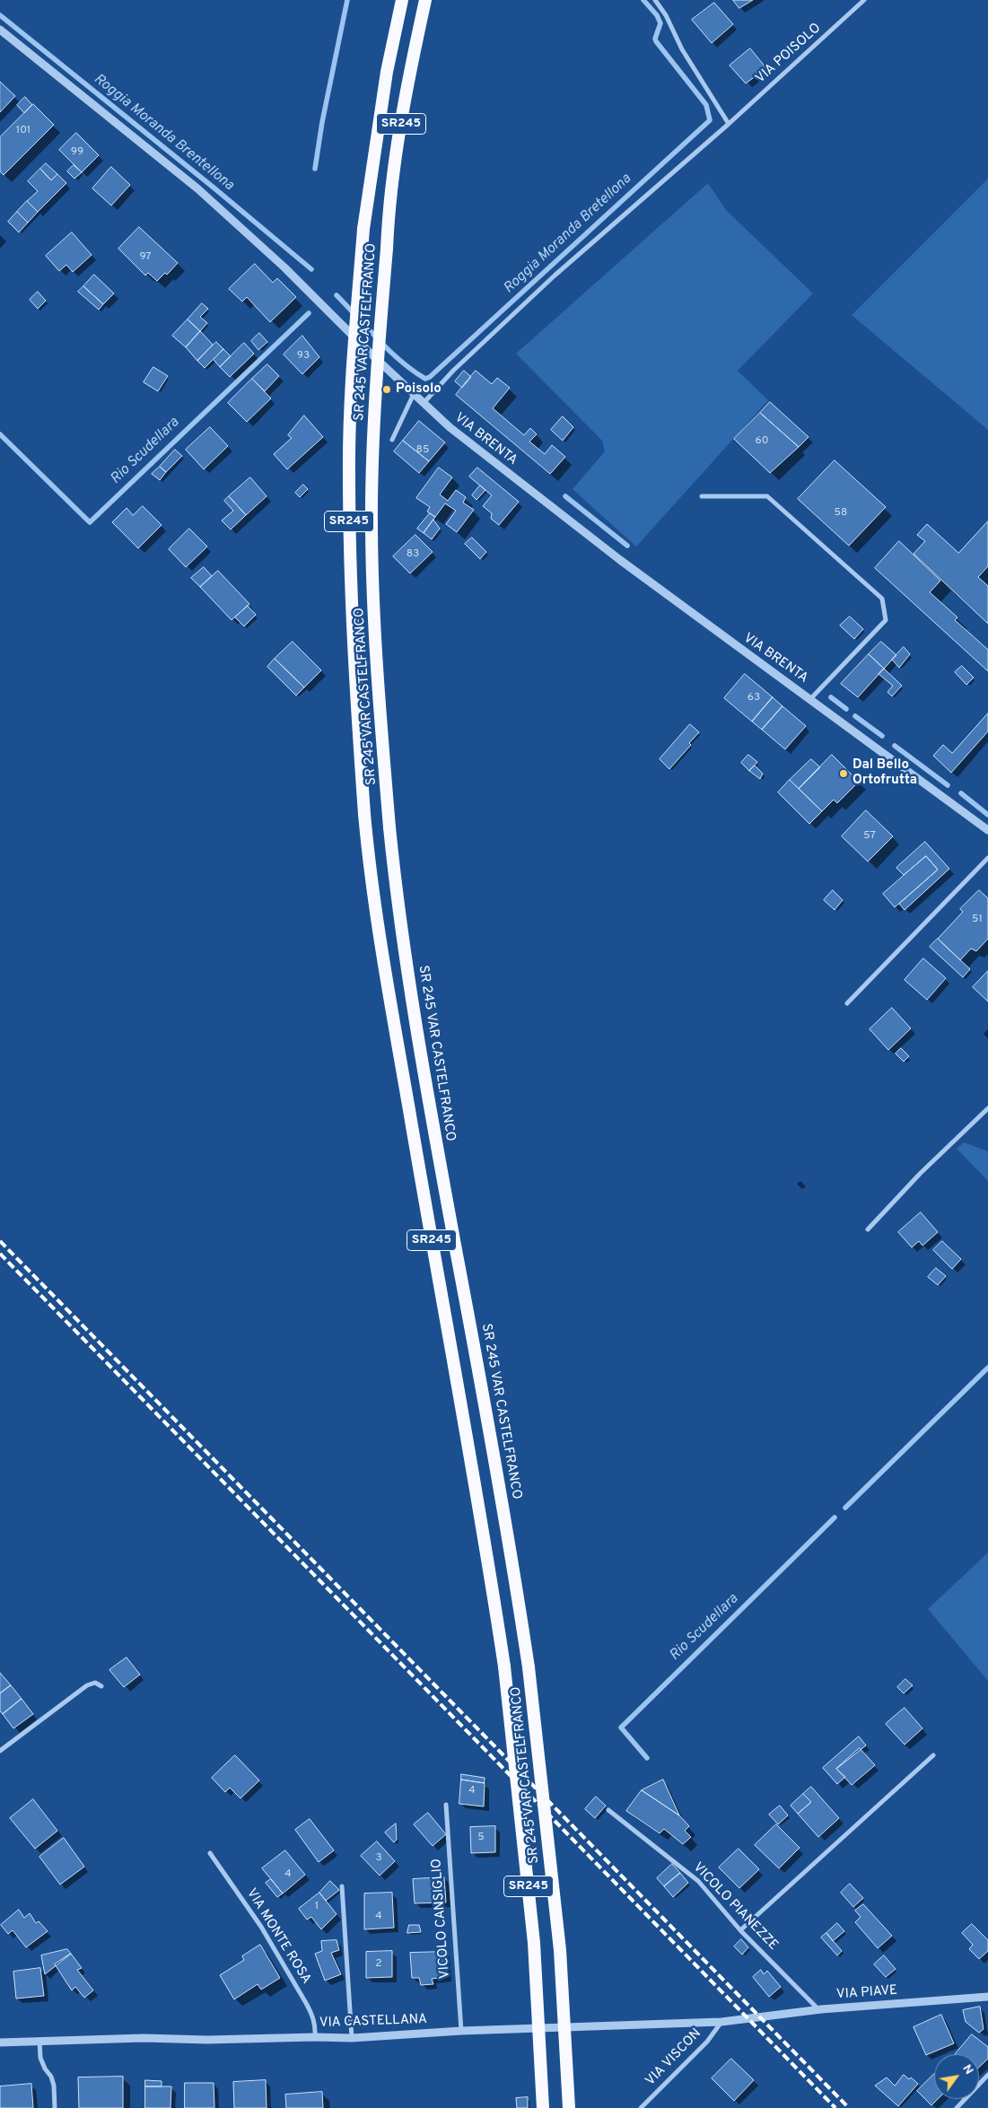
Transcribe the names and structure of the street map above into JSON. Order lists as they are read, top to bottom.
{
  "streets": {
    "highway": ["SR245", "SR 245 VAR CASTELFRANCO"],
    "street": [
      "VIA POISOLO",
      "VIA BRENTA",
      "VICOLO PIANEZZE",
      "VICOLO CANSIGLIO",
      "VIA MONTE ROSA",
      "VIA PIAVE",
      "VIA CASTELLANA",
      "VIA VISCON"
    ]
  },
  "crossings": [
    ["VIA POISOLO", "VIA BRENTA"],
    ["VICOLO PIANEZZE", "VIA PIAVE"],
    ["VICOLO CANSIGLIO", "VIA CASTELLANA"],
    ["VIA MONTE ROSA", "VIA CASTELLANA"],
    ["VIA PIAVE", "VIA CASTELLANA"],
    ["VIA CASTELLANA", "VIA VISCON"]
  ],
  "water": ["Roggia Moranda Brentellona", "Roggia Moranda Bretellona", "Rio Scudellara"],
  "places": ["Poisolo", "Dal Bello Ortofrutta"],
  "house_numbers": [
    "101",
    "99",
    "97",
    "93",
    "60",
    "85",
    "58",
    "83",
    "63",
    "57",
    "51",
    "4",
    "5",
    "3",
    "4",
    "1",
    "4",
    "2"
  ],
  "north": "top right"
}
